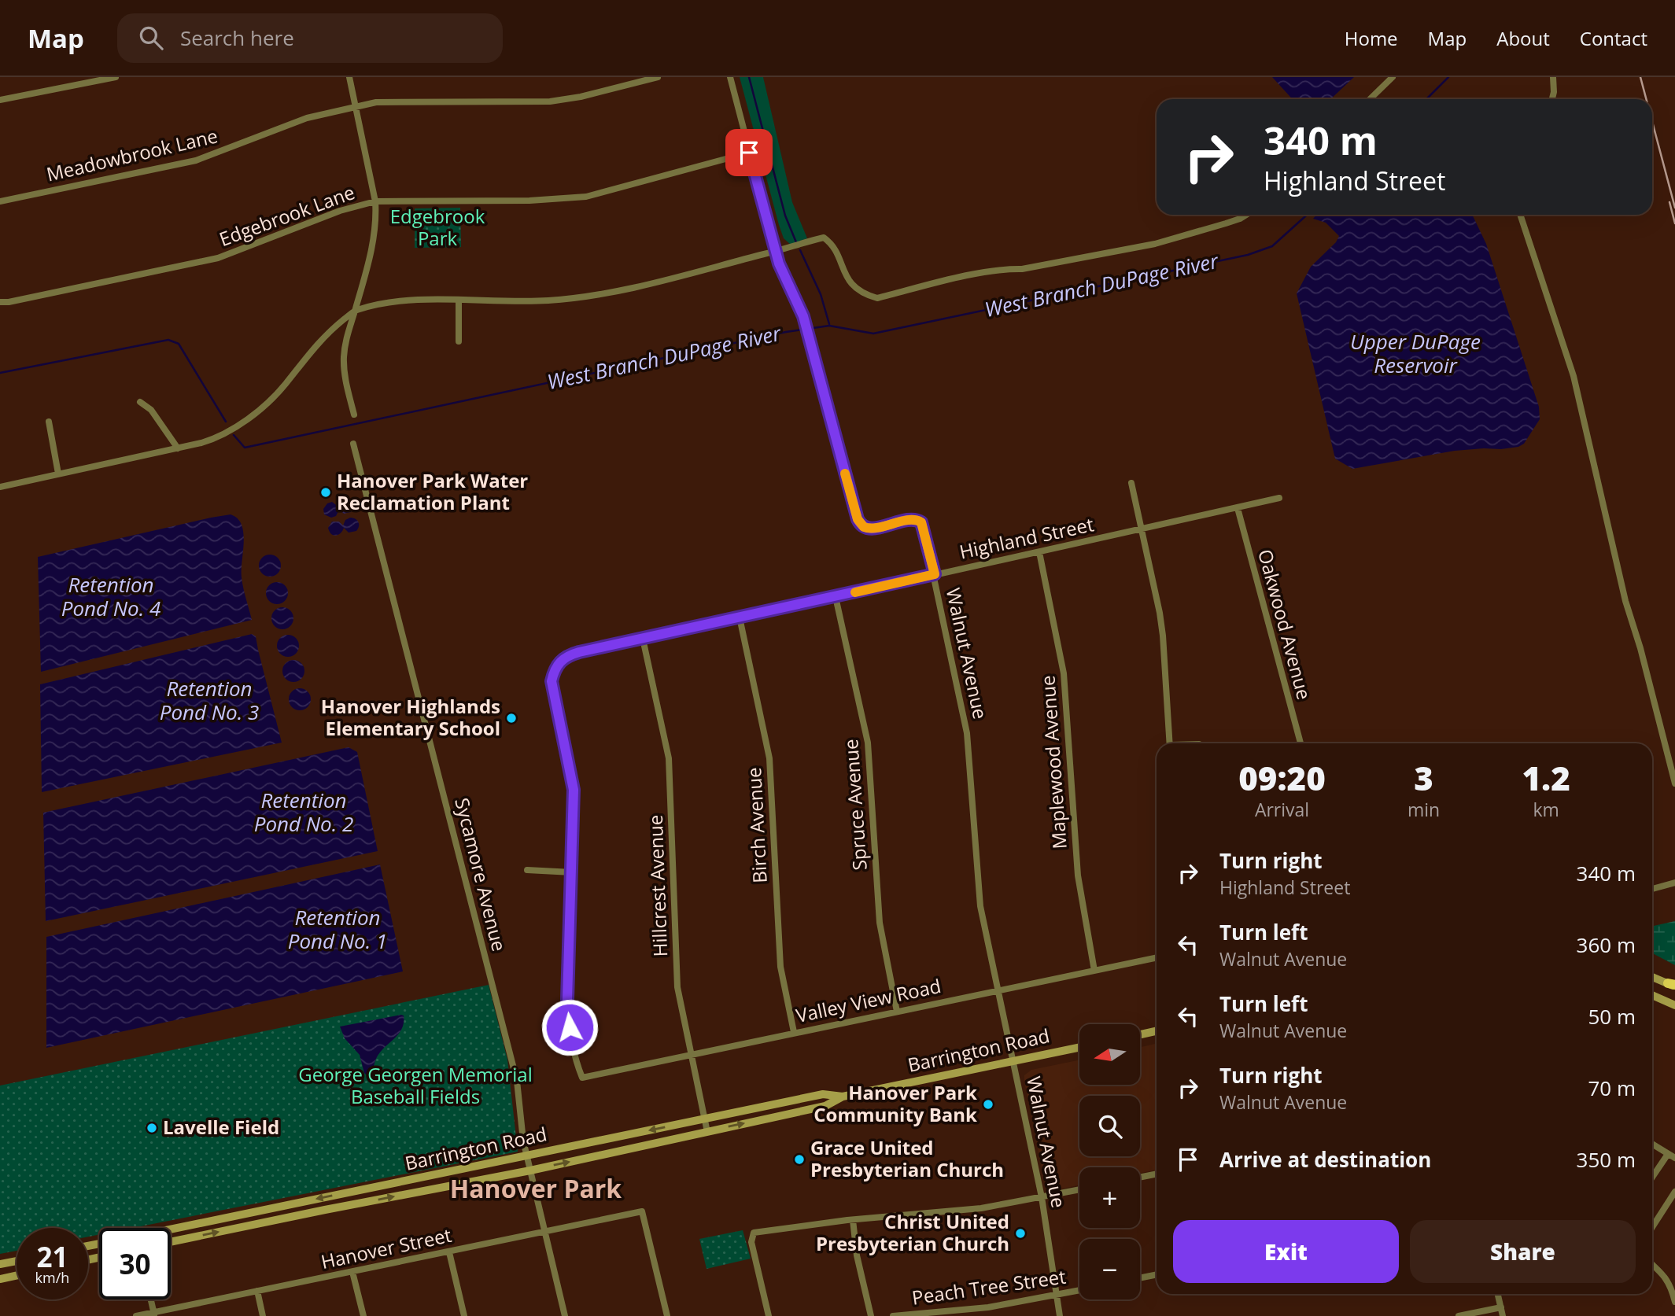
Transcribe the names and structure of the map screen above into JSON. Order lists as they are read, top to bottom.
{
  "streets": {
    "main road": ["Barrington Road"],
    "street": [
      "Meadowbrook Lane",
      "Edgebrook Lane",
      "Highland Street",
      "Oakwood Avenue",
      "Walnut Avenue",
      "Maplewood Avenue",
      "Spruce Avenue",
      "Birch Avenue",
      "Sycamore Avenue",
      "Hillcrest Avenue",
      "Valley View Road",
      "Hanover Street",
      "Peach Tree Street"
    ]
  },
  "crossings": [
    ["Edgebrook Lane", "Walnut Avenue"],
    ["Highland Street", "Oakwood Avenue"],
    ["Highland Street", "Walnut Avenue"],
    ["Highland Street", "Maplewood Avenue"],
    ["Highland Street", "Spruce Avenue"],
    ["Highland Street", "Birch Avenue"],
    ["Highland Street", "Hillcrest Avenue"],
    ["Highland Street", "Valley View Road"],
    ["Walnut Avenue", "Valley View Road"],
    ["Walnut Avenue", "Barrington Road"],
    ["Walnut Avenue", "Peach Tree Street"],
    ["Maplewood Avenue", "Valley View Road"],
    ["Spruce Avenue", "Valley View Road"],
    ["Birch Avenue", "Valley View Road"],
    ["Sycamore Avenue", "Barrington Road"],
    ["Sycamore Avenue", "Hanover Street"],
    ["Hillcrest Avenue", "Valley View Road"],
    ["Hillcrest Avenue", "Barrington Road"]
  ],
  "districts": ["Hanover Park"],
  "water": [
    "West Branch DuPage River",
    "Upper DuPage Reservoir",
    "Retention Pond No. 4",
    "Retention Pond No. 3",
    "Retention Pond No. 2",
    "Retention Pond No. 1"
  ],
  "parks": ["Edgebrook Park", "George Georgen Memorial Baseball Fields"],
  "places": [
    "Hanover Park Water Reclamation Plant",
    "Hanover Highlands Elementary School",
    "Hanover Park Community Bank",
    "Lavelle Field",
    "Grace United Presbyterian Church",
    "Christ United Presbyterian Church"
  ],
  "north": "left",
  "page": {
    "header": "Map",
    "search": "Search here",
    "nav": [
      "Home",
      "Map",
      "About",
      "Contact"
    ],
    "turn": ["340 m", "Highland Street"],
    "eta": [
      "09:20",
      "Arrival",
      "3",
      "min",
      "1.2",
      "km"
    ],
    "list": [
      {
        "name": "Turn right",
        "note": "Highland Street",
        "value": "340 m"
      },
      {
        "name": "Turn left",
        "note": "Walnut Avenue",
        "value": "360 m"
      },
      {
        "name": "Turn left",
        "note": "Walnut Avenue",
        "value": "50 m"
      },
      {
        "name": "Turn right",
        "note": "Walnut Avenue",
        "value": "70 m"
      },
      {
        "name": "Arrive at destination",
        "value": "350 m"
      }
    ],
    "map_buttons": ["+", "−"],
    "buttons": ["Exit", "Share"],
    "speed": "21 km/h",
    "limit": "30"
  }
}
